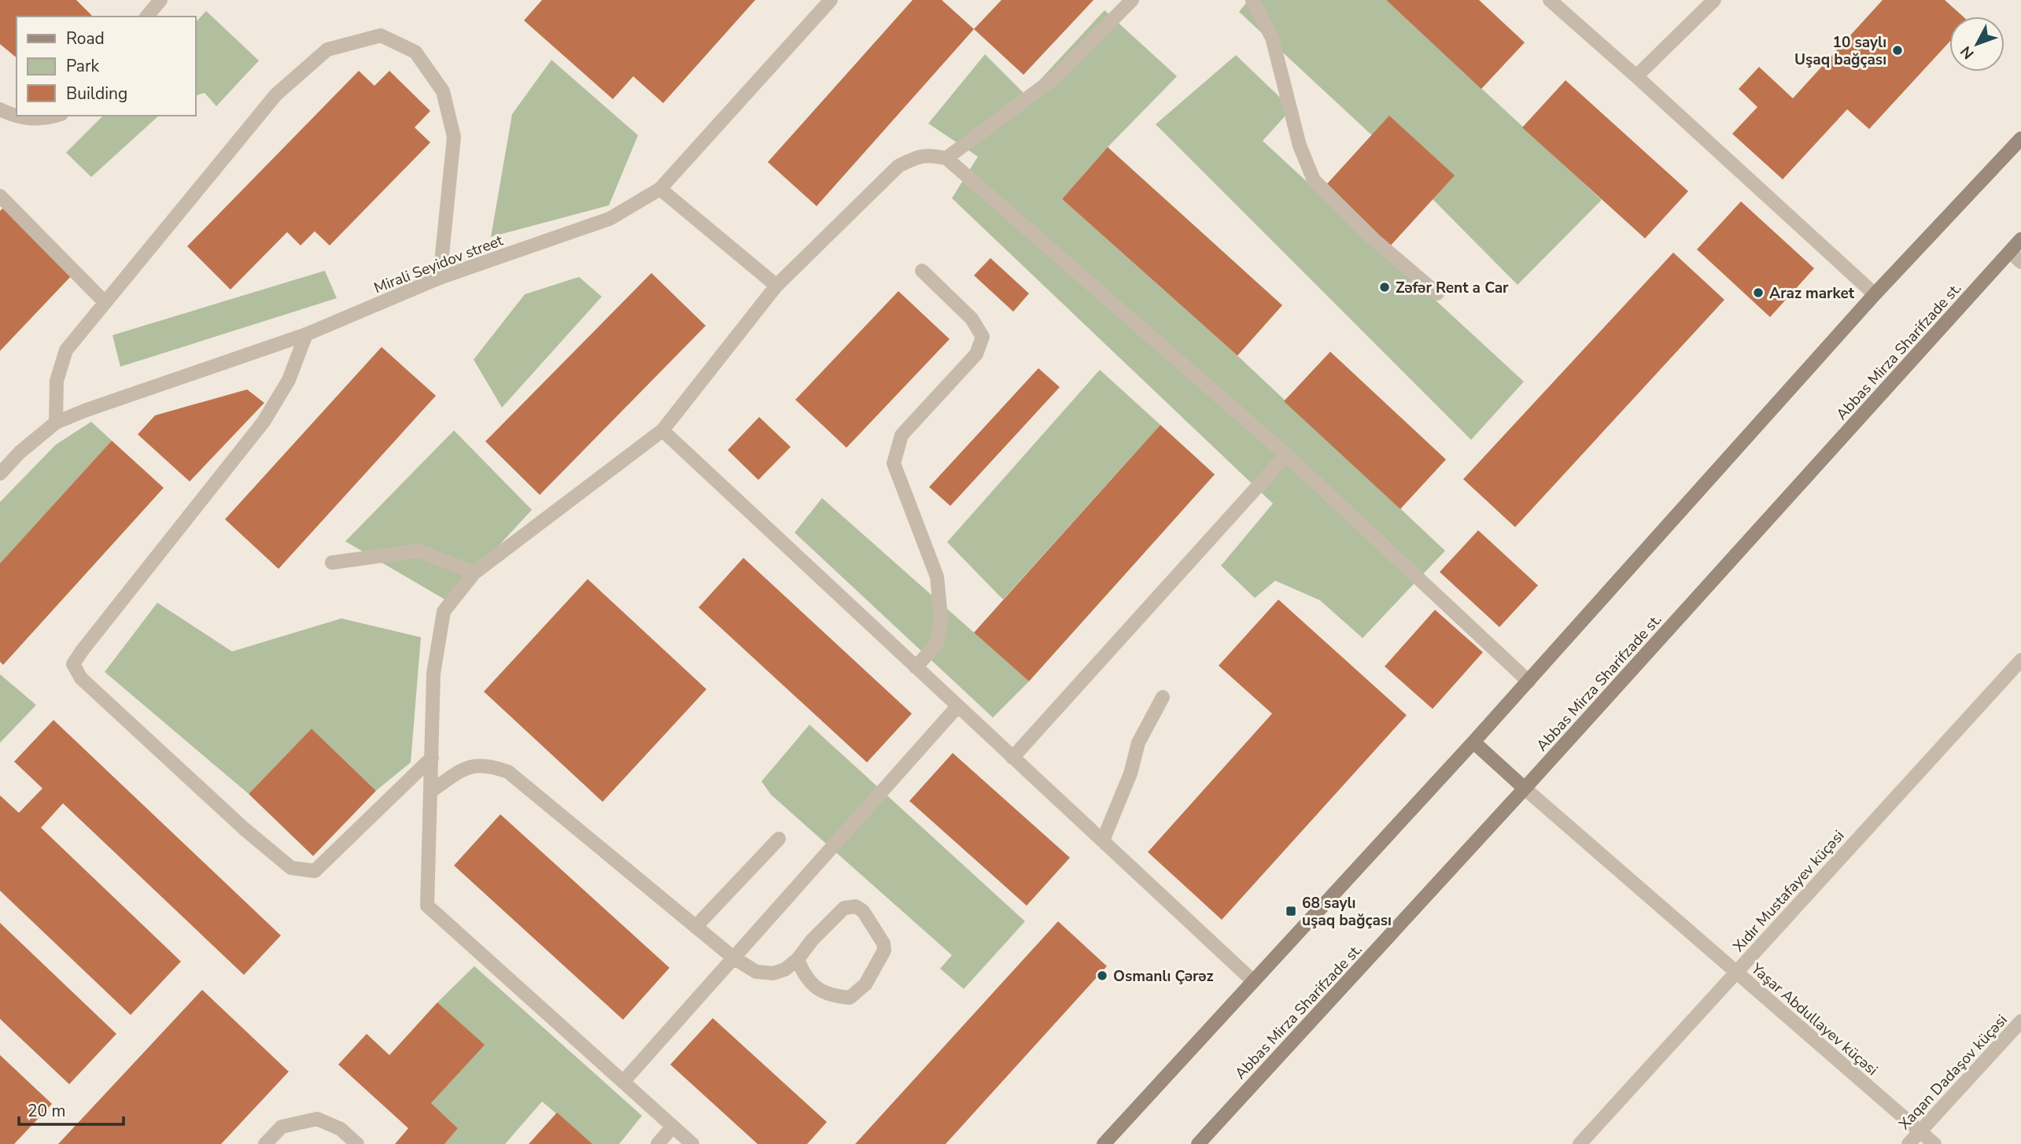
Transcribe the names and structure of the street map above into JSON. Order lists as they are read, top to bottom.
{
  "streets": {
    "main road": ["Abbas Mirza Sharifzade st."],
    "street": [
      "Mirali Seyidov street",
      "Xıdır Mustafayev küçəsi",
      "Yaşar Abdullayev küçəsi",
      "Xaqan Dadaşov küçəsi"
    ]
  },
  "crossings": [
    ["Abbas Mirza Sharifzade st.", "Yaşar Abdullayev küçəsi"],
    ["Xıdır Mustafayev küçəsi", "Yaşar Abdullayev küçəsi"],
    ["Yaşar Abdullayev küçəsi", "Xaqan Dadaşov küçəsi"]
  ],
  "places": {
    "other": [
      "10 saylı Uşaq bağçası",
      "Zəfər Rent a Car",
      "Araz market",
      "Osmanlı Çərəz"
    ],
    "transit": ["68 saylı uşaq bağçası"]
  },
  "legend": ["Road", "Park", "Building"],
  "scale_bar": "20 m",
  "north": "bottom left"
}
